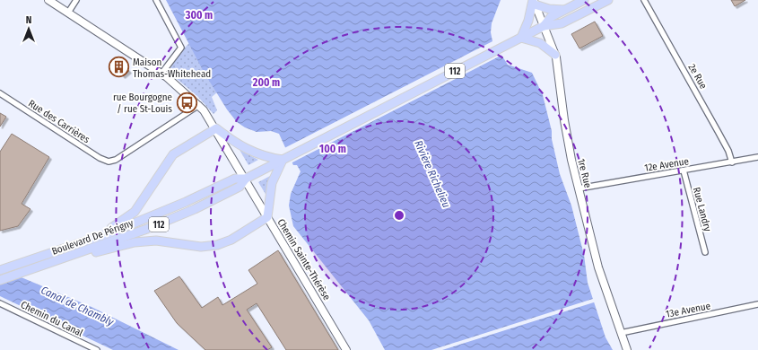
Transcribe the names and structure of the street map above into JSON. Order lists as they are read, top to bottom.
{
  "streets": {
    "main road": ["112", "Boulevard De Périgny"],
    "street": [
      "2e Rue",
      "Rue des Carrières",
      "12e Avenue",
      "1re Rue",
      "Rue Landry",
      "Chemin Sainte-Thérèse",
      "13e Avenue",
      "Chemin du Canal"
    ]
  },
  "crossings": [
    ["112", "1re Rue"],
    ["112", "Boulevard De Périgny"],
    ["2e Rue", "12e Avenue"],
    ["Rue des Carrières", "Chemin Sainte-Thérèse"],
    ["12e Avenue", "1re Rue"],
    ["12e Avenue", "Rue Landry"],
    ["1re Rue", "13e Avenue"],
    ["Boulevard De Périgny", "Chemin Sainte-Thérèse"]
  ],
  "water": ["Rivière Richelieu", "Canal de Chambly"],
  "places": {
    "building": ["Maison Thomas-Whitehead"],
    "bus stop": ["rue Bourgogne / rue St-Louis"]
  },
  "north": "top",
  "rings": ["300 m", "200 m", "100 m"]
}
